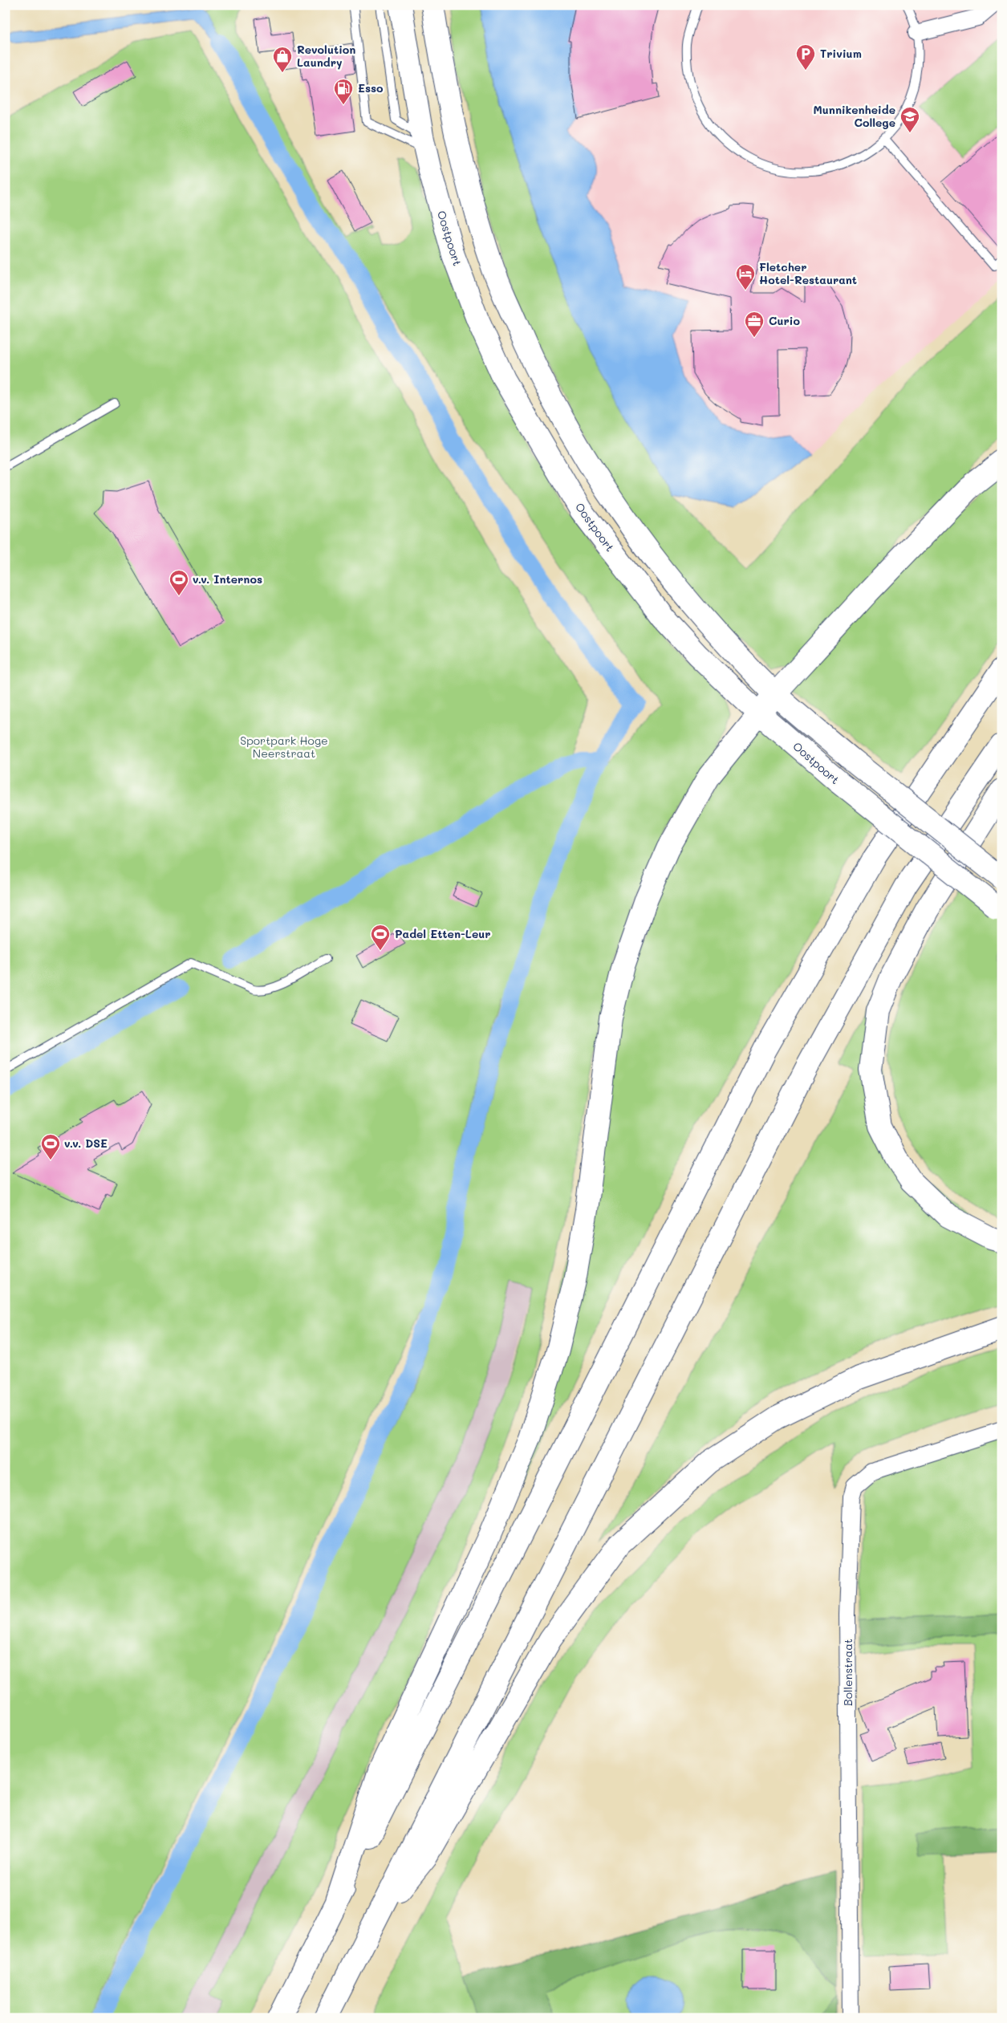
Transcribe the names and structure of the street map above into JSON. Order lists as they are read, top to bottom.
{
  "streets": {
    "main road": ["Oostpoort"],
    "street": ["Bollenstraat"]
  },
  "parks": ["Sportpark Hoge Neerstraat"],
  "places": {
    "parking": ["Trivium"],
    "shop": ["Revolution Laundry"],
    "fuel station": ["Esso"],
    "school or university": ["Munnikenheide College"],
    "hotel": ["Fletcher Hotel-Restaurant"],
    "office": ["Curio"],
    "sports": ["v.v. Internos", "Padel Etten-Leur", "v.v. DSE"]
  }
}
